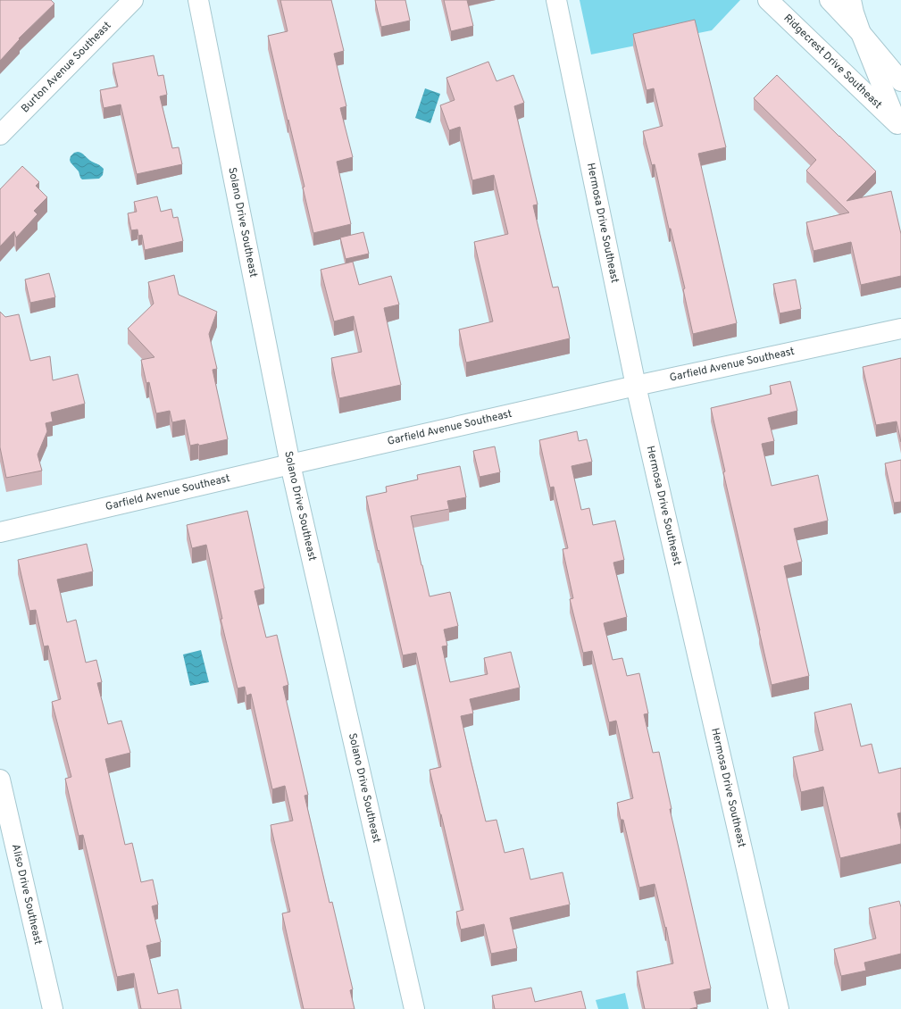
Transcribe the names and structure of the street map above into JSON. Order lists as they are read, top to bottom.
{
  "streets": {
    "street": [
      "Ridgecrest Drive Southeast",
      "Burton Avenue Southeast",
      "Solano Drive Southeast",
      "Hermosa Drive Southeast",
      "Garfield Avenue Southeast",
      "Aliso Drive Southeast"
    ]
  },
  "crossings": [
    ["Solano Drive Southeast", "Garfield Avenue Southeast"],
    ["Hermosa Drive Southeast", "Garfield Avenue Southeast"]
  ]
}
